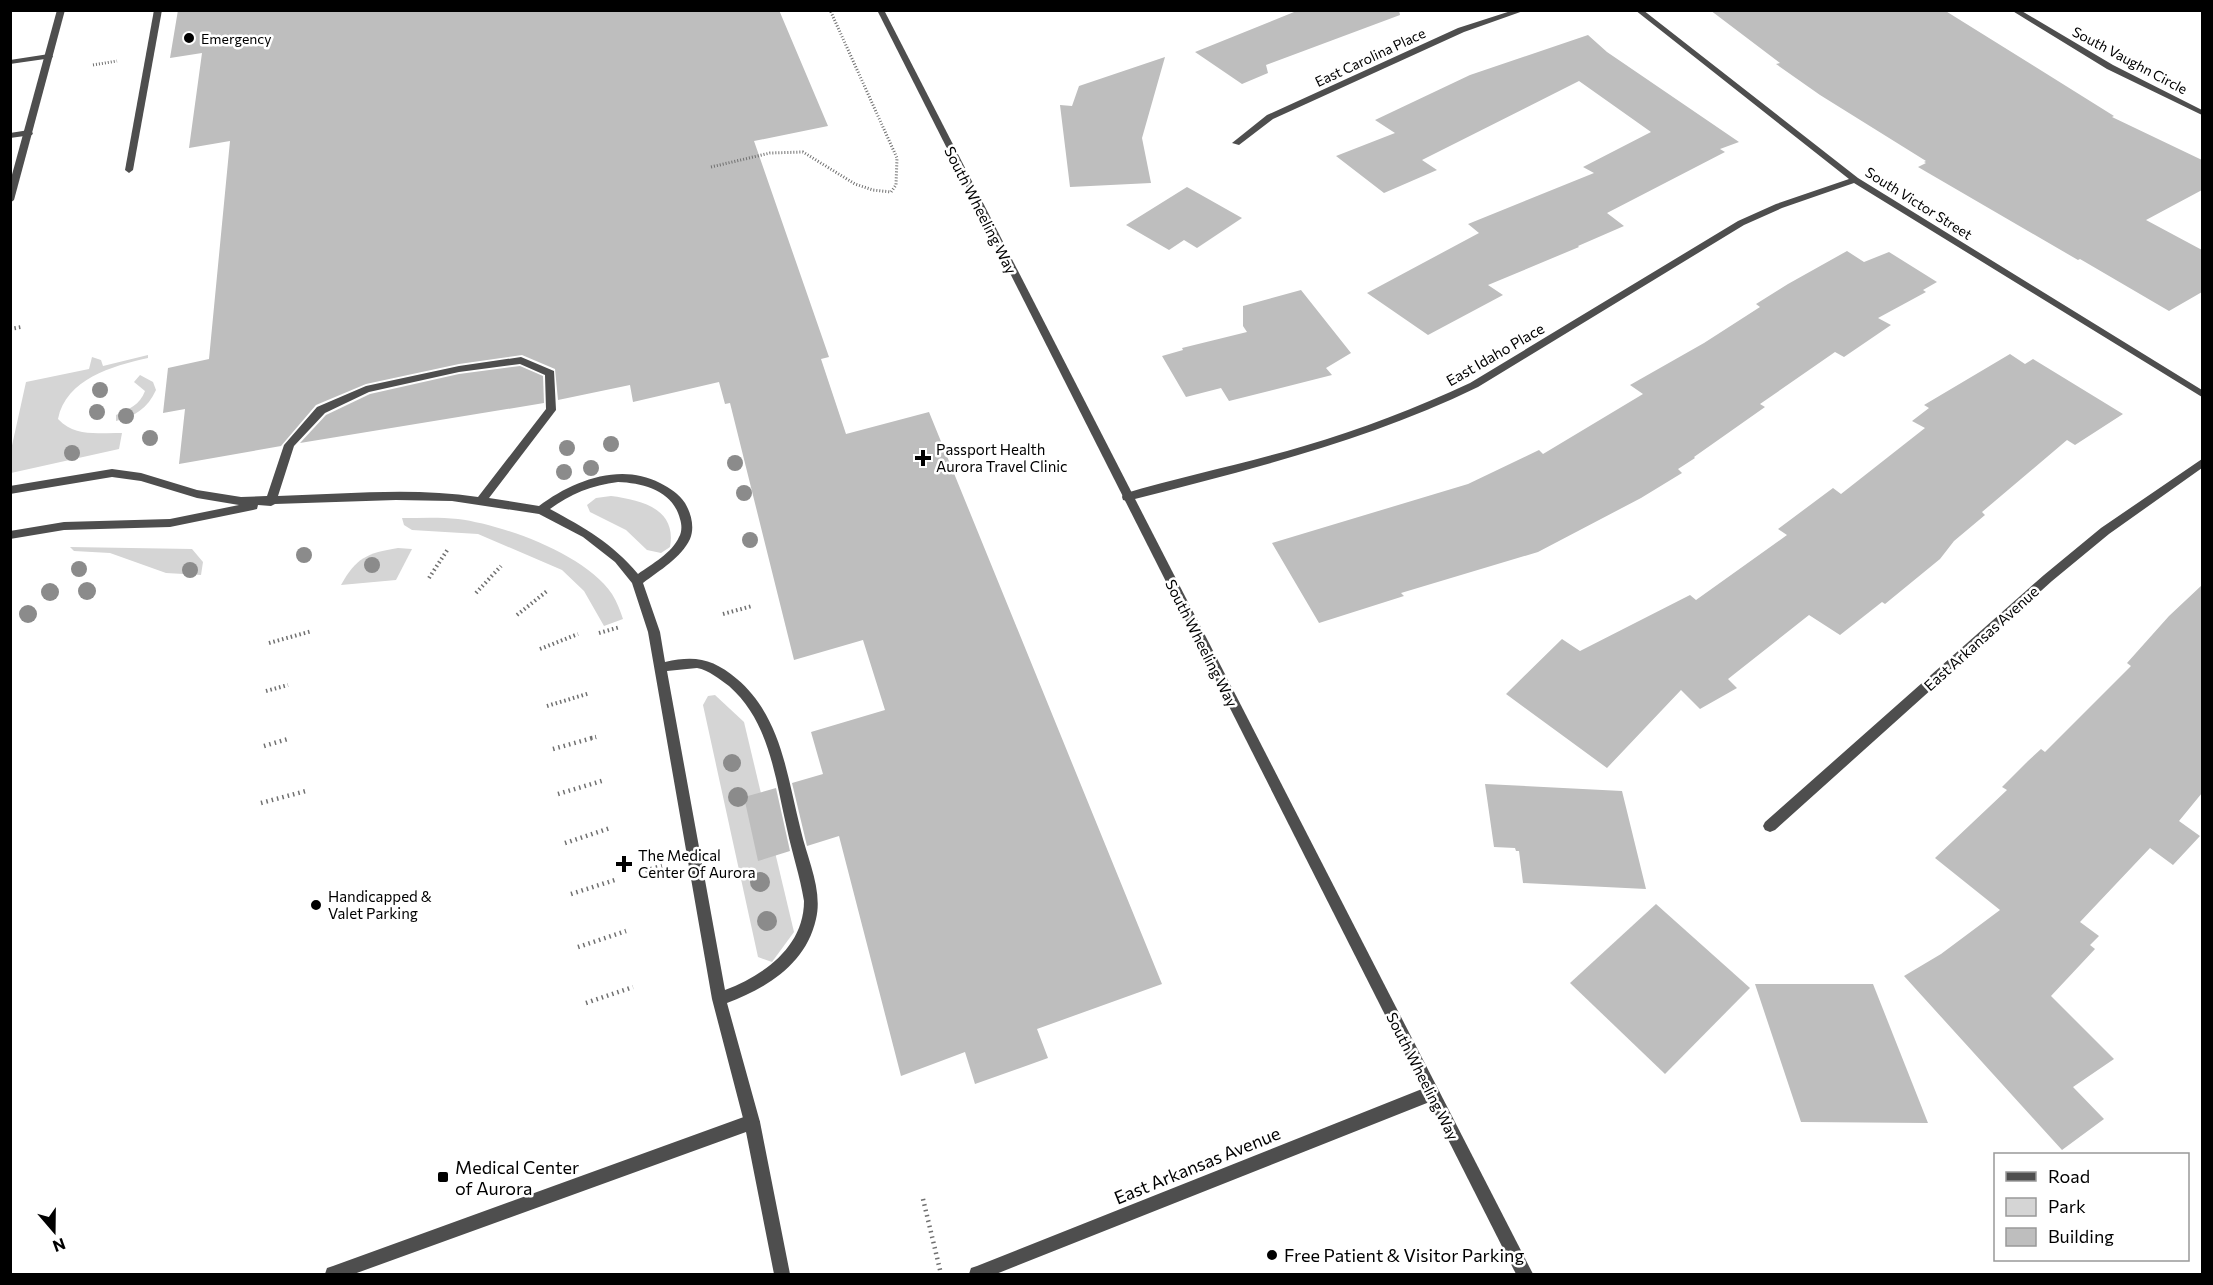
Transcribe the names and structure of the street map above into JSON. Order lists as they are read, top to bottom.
{
  "streets": {
    "street": [
      "East Carolina Place",
      "South Vaughn Circle",
      "South Victor Street",
      "South Wheeling Way",
      "East Idaho Place",
      "East Arkansas Avenue"
    ]
  },
  "crossings": [
    ["South Victor Street", "East Idaho Place"],
    ["South Wheeling Way", "East Idaho Place"],
    ["South Wheeling Way", "East Arkansas Avenue"]
  ],
  "places": {
    "other": ["Emergency", "Handicapped & Valet Parking", "Free Patient & Visitor Parking"],
    "health": ["Passport Health Aurora Travel Clinic", "The Medical Center Of Aurora"],
    "transit": ["Medical Center of Aurora"]
  },
  "legend": ["Road", "Park", "Building"],
  "north": "bottom"
}
